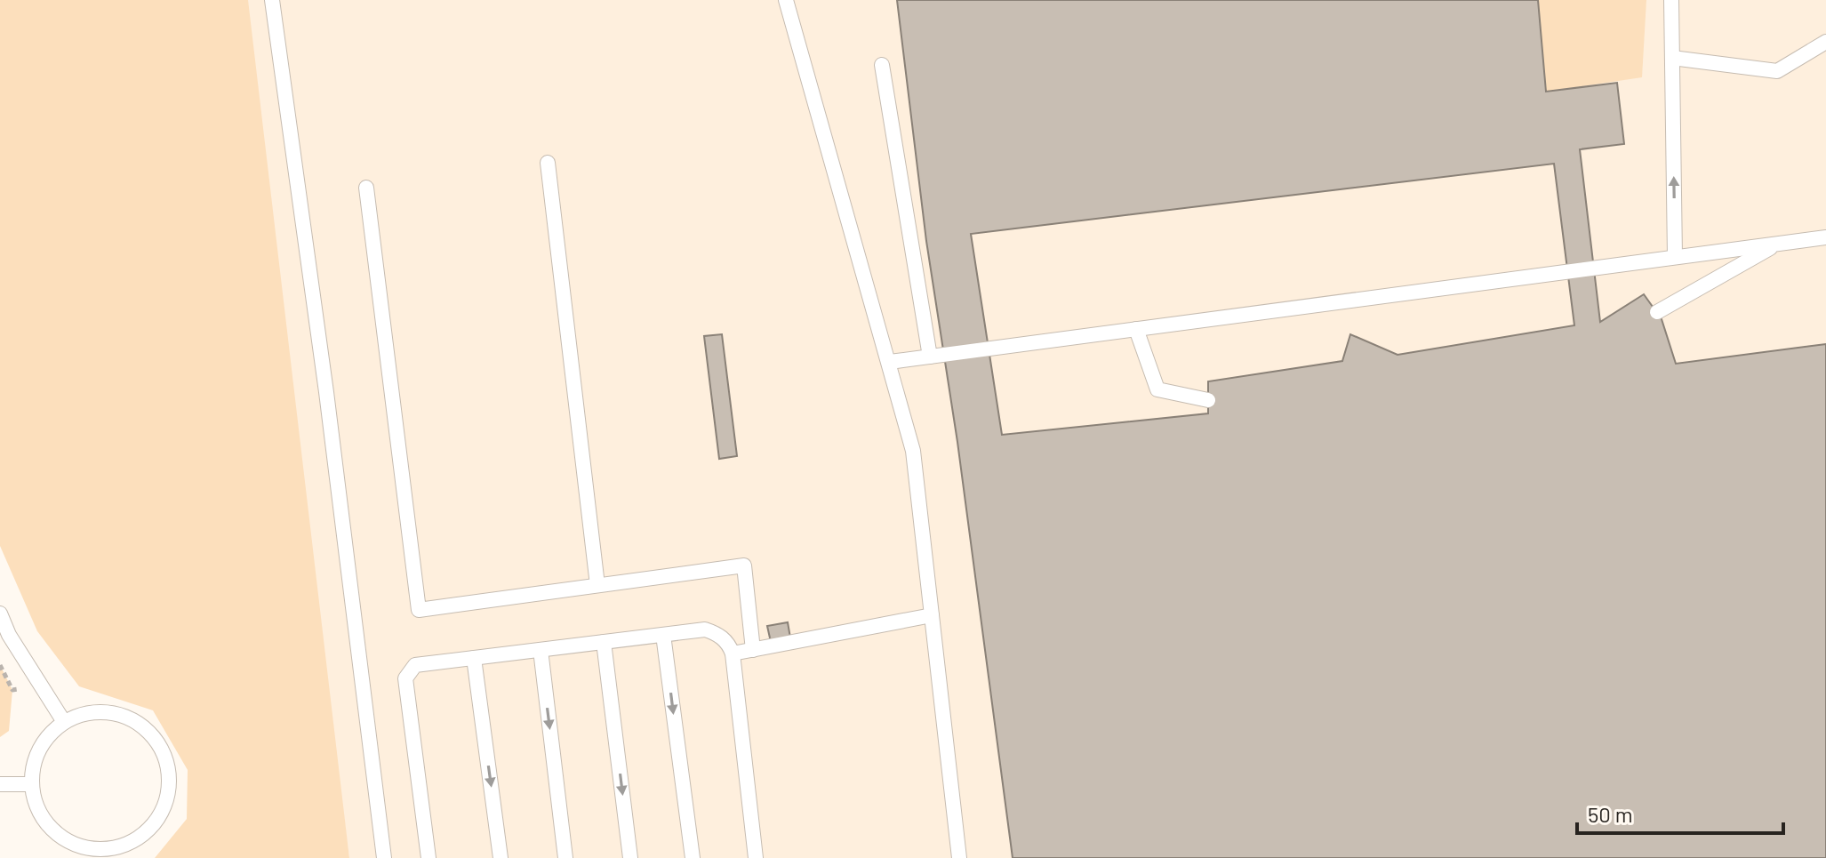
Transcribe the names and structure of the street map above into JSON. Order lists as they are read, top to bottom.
{
  "scale_bar": "50 m"
}
